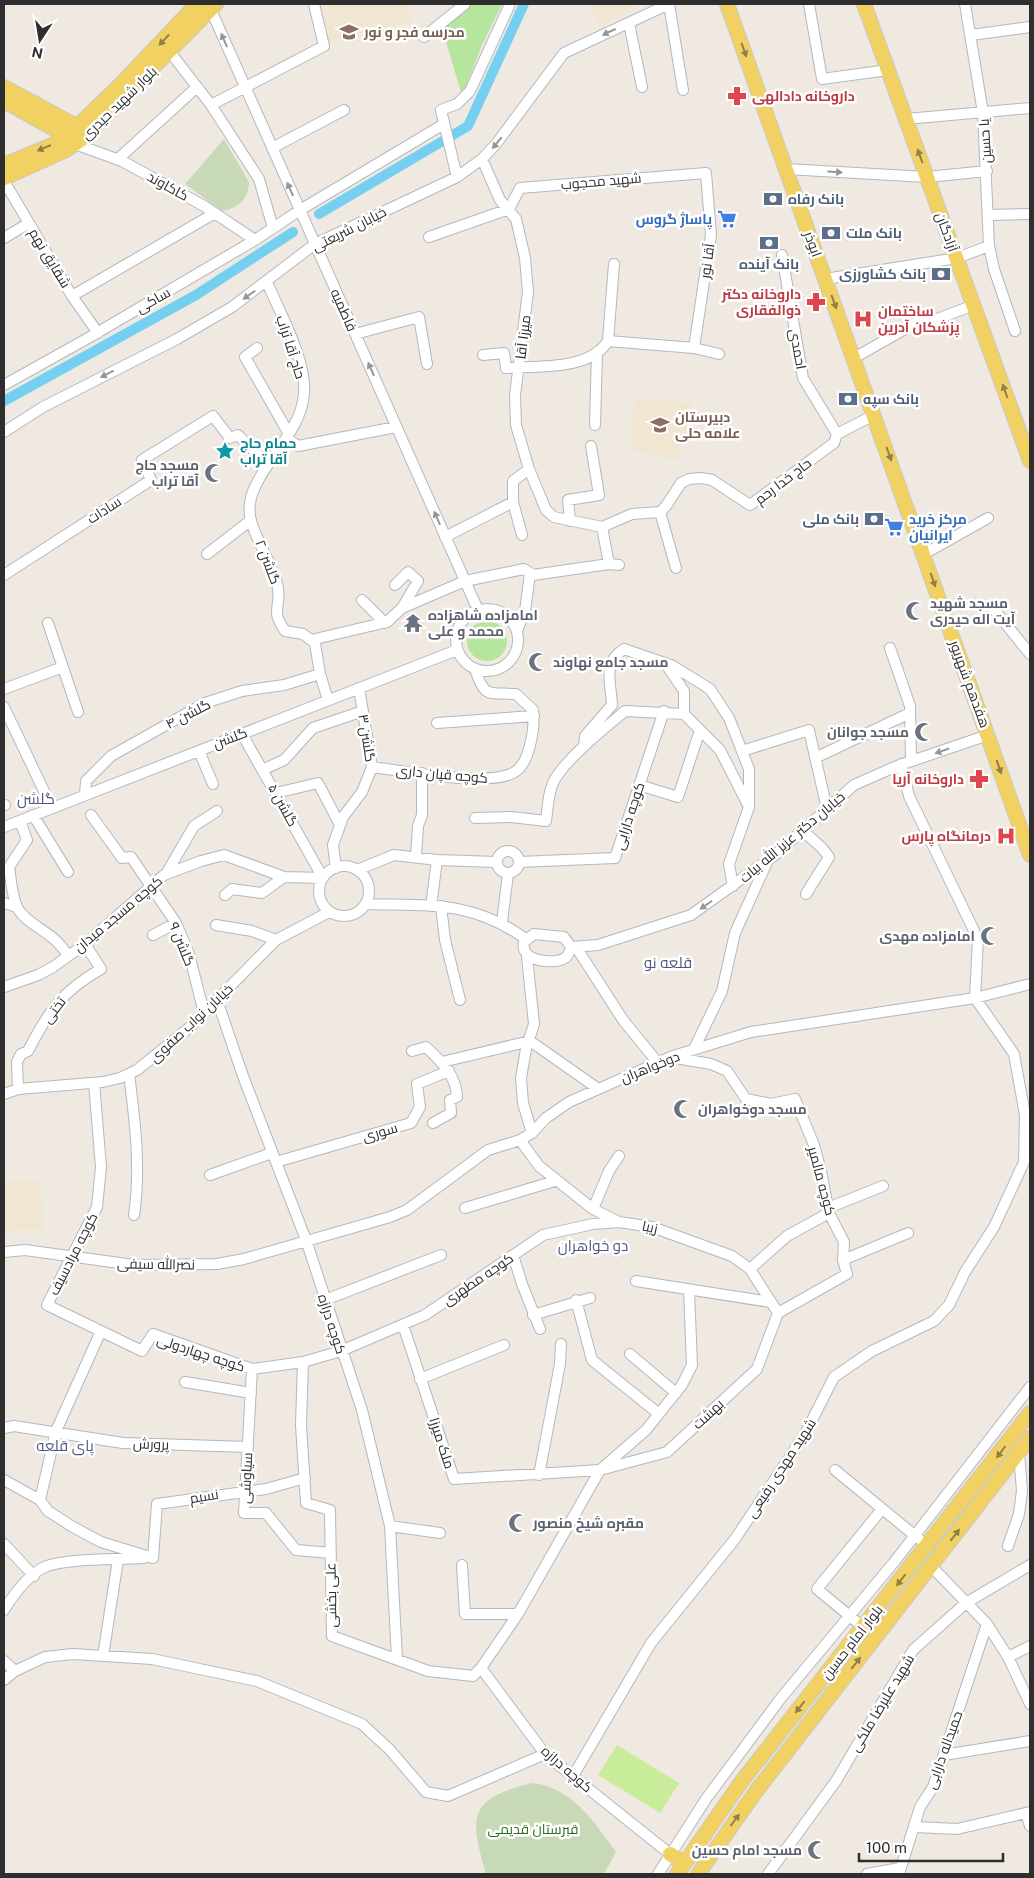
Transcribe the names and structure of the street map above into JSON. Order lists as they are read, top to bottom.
{
  "streets": {
    "main road": [
      "بلوار شهید حیدری",
      "آزادگان",
      "ابوذر",
      "هفدهم شهریور",
      "بلوار امام حسین"
    ],
    "street": [
      "یا حسین",
      "شهید محجوب",
      "کاکاوند",
      "خیابان شریعتی",
      "شقایق نهم",
      "آقا نور",
      "ساکی",
      "فاطمیه",
      "میرزا آقا",
      "حاج آقا تراب",
      "احمدی",
      "حاج خدا رحم",
      "سادات",
      "گلشن ۲",
      "گلشن ۴",
      "گلشن",
      "گلشن ۳",
      "کوچه قپان داری",
      "گلشن ۵",
      "کوچه دارابی",
      "خیابان دکتر عزیز الله بیات",
      "کوچه مسجد میدان",
      "گلشن ۹",
      "تختی",
      "خیابان نواب صفوی",
      "دوخواهران",
      "سوری",
      "کوچه مالمیر",
      "زیبا",
      "کوچه مرادسیف",
      "نصرالله سیفی",
      "کوچه مطهری",
      "کوچه درازه",
      "کوچه چهاردولی",
      "بهشت",
      "ملک میرزا",
      "پرورش",
      "شهید مهدی رفیعی",
      "سیاوشی",
      "نسیم",
      "علی بخشی",
      "شهید علیرضا ملکی",
      "حمیداله دارابی"
    ]
  },
  "crossings": [
    ["بلوار شهید حیدری", "کاکاوند"],
    ["بلوار شهید حیدری", "شقایق نهم"],
    ["بلوار شهید حیدری", "فاطمیه"],
    ["شهید محجوب", "آقا نور"],
    ["شهید محجوب", "میرزا آقا"],
    ["کاکاوند", "ساکی"],
    ["خیابان شریعتی", "فاطمیه"],
    ["خیابان شریعتی", "میرزا آقا"],
    ["خیابان شریعتی", "حاج آقا تراب"],
    ["ابوذر", "حاج خدا رحم"],
    ["ابوذر", "هفدهم شهریور"],
    ["شقایق نهم", "ساکی"],
    ["ساکی", "فاطمیه"],
    ["فاطمیه", "گلشن"],
    ["حاج آقا تراب", "سادات"],
    ["حاج آقا تراب", "گلشن ۲"],
    ["احمدی", "حاج خدا رحم"],
    ["هفدهم شهریور", "خیابان دکتر عزیز الله بیات"],
    ["گلشن ۴", "گلشن"],
    ["گلشن", "گلشن ۳"],
    ["گلشن", "گلشن ۵"],
    ["گلشن ۳", "کوچه قپان داری"],
    ["گلشن ۳", "گلشن ۵"],
    ["گلشن ۳", "کوچه مسجد میدان"],
    ["گلشن ۳", "خیابان نواب صفوی"],
    ["گلشن ۵", "کوچه مسجد میدان"],
    ["گلشن ۵", "خیابان نواب صفوی"],
    ["کوچه مسجد میدان", "گلشن ۹"],
    ["کوچه مسجد میدان", "تختی"],
    ["کوچه مسجد میدان", "خیابان نواب صفوی"],
    ["گلشن ۹", "خیابان نواب صفوی"],
    ["تختی", "خیابان نواب صفوی"],
    ["خیابان نواب صفوی", "کوچه مرادسیف"],
    ["خیابان نواب صفوی", "کوچه درازه"],
    ["دوخواهران", "کوچه مالمیر"],
    ["دوخواهران", "زیبا"],
    ["دوخواهران", "نصرالله سیفی"],
    ["دوخواهران", "کوچه درازه"],
    ["دوخواهران", "شهید مهدی رفیعی"],
    ["سوری", "کوچه درازه"],
    ["کوچه مالمیر", "زیبا"],
    ["کوچه مالمیر", "بهشت"],
    ["زیبا", "کوچه مطهری"],
    ["زیبا", "بهشت"],
    ["کوچه مرادسیف", "نصرالله سیفی"],
    ["کوچه مرادسیف", "کوچه چهاردولی"],
    ["نصرالله سیفی", "کوچه درازه"],
    ["کوچه مطهری", "کوچه درازه"],
    ["کوچه مطهری", "کوچه چهاردولی"],
    ["کوچه مطهری", "ملک میرزا"],
    ["کوچه مطهری", "سیاوشی"],
    ["کوچه درازه", "شهید مهدی رفیعی"],
    ["کوچه درازه", "علی بخشی"],
    ["کوچه چهاردولی", "سیاوشی"],
    ["بهشت", "ملک میرزا"],
    ["پرورش", "سیاوشی"],
    ["سیاوشی", "نسیم"],
    ["سیاوشی", "علی بخشی"],
    ["نسیم", "علی بخشی"]
  ],
  "one_way": [
    "خیابان شریعتی",
    "آزادگان",
    "ابوذر",
    "هفدهم شهریور",
    "خیابان دکتر عزیز الله بیات"
  ],
  "districts": [
    "گلشن",
    "قلعه نو",
    "دو خواهران",
    "پای قلعه"
  ],
  "parks": ["قبرستان قدیمی"],
  "places": {
    "school or university": ["مدرسه فجر و نور", "دبیرستان علامه حلی"],
    "pharmacy": ["داروخانه دادالهی", "داروخانه دکتر ذوالفقاری", "داروخانه آریا"],
    "bank": [
      "بانک رفاه",
      "بانک ملت",
      "بانک آینده",
      "بانک کشاورزی",
      "بانک سپه",
      "بانک ملی"
    ],
    "supermarket": ["پاساژ گروس", "مرکز خرید ایرانیان"],
    "hospital": ["ساختمان پزشکان آدرین", "درمانگاه پارس"],
    "place": ["حمام حاج آقا تراب"],
    "mosque": [
      "مسجد حاج آقا تراب",
      "مسجد شهید آیت اله حیدری",
      "مسجد جامع نهاوند",
      "مسجد جوانان",
      "امامزاده مهدی",
      "مسجد دوخواهران",
      "مقبره شیخ منصور",
      "مسجد امام حسین"
    ],
    "temple": ["امامزاده شاهزاده محمد و علی"]
  },
  "scale_bar": "100 m",
  "north": "bottom"
}
